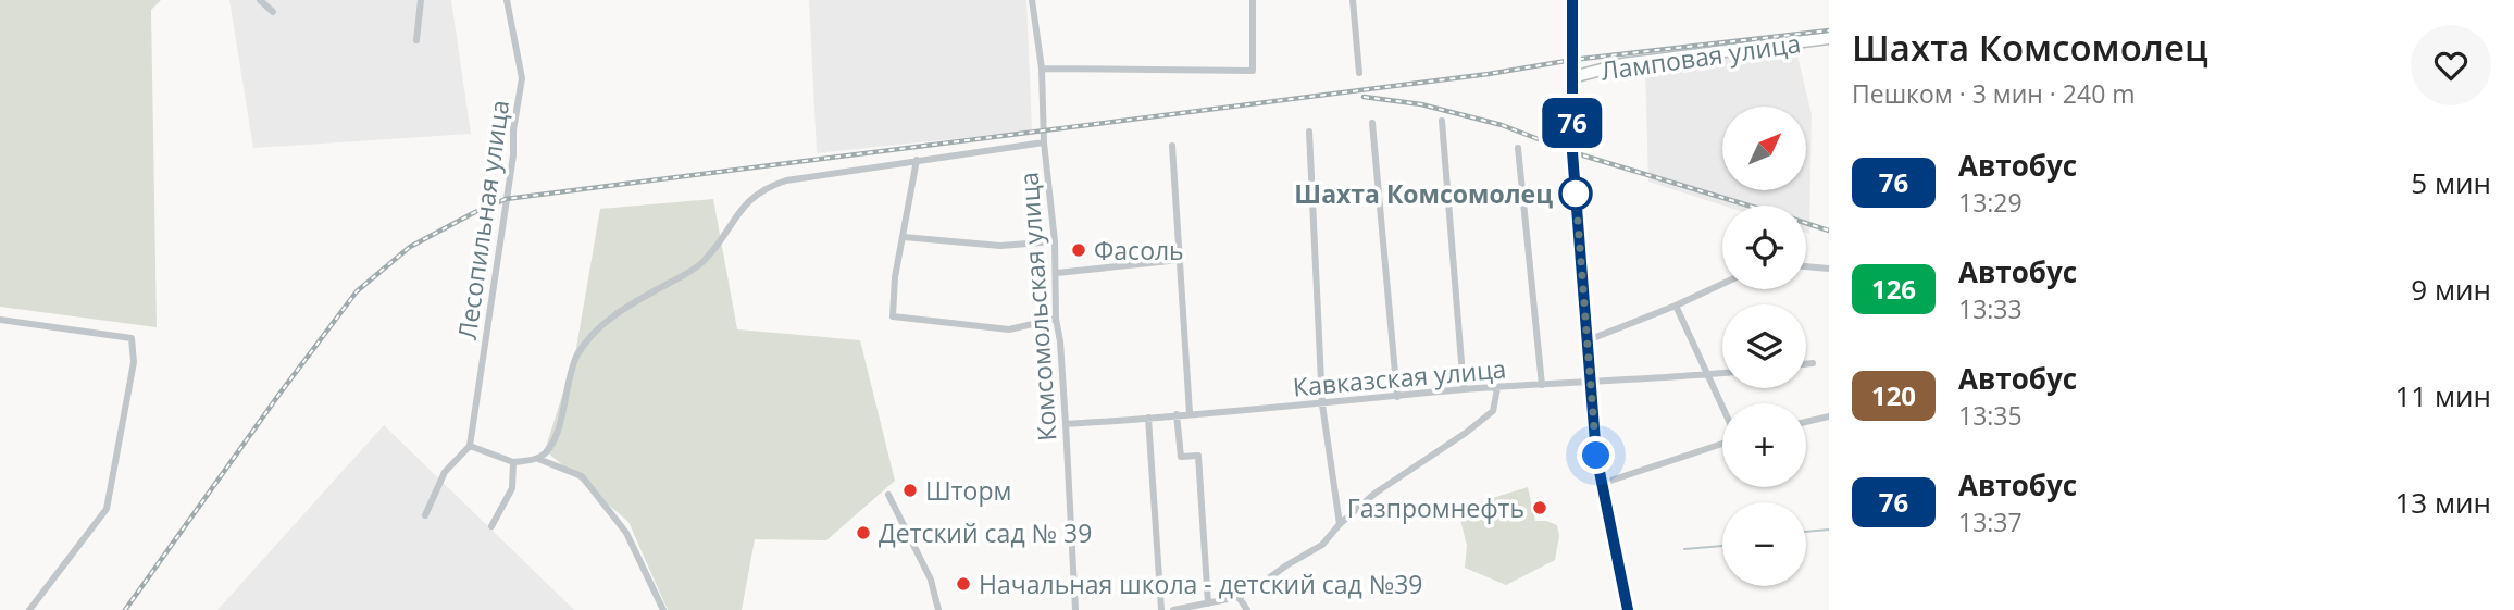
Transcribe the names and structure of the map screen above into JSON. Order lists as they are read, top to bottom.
{
  "streets": {
    "main road": ["Ламповая улица"],
    "street": ["Лесопильная улица", "Комсомольская улица", "Кавказская улица"]
  },
  "crossings": [
    ["Комсомольская улица", "Кавказская улица"]
  ],
  "places": [
    "Шахта Комсомолец",
    "Фасоль",
    "Шторм",
    "Газпромнефть",
    "Детский сад № 39",
    "Начальная школа - детский сад №39"
  ],
  "lines": ["bus line 76"],
  "north": "top right",
  "page": {
    "on_map": "76",
    "heading": ["Шахта Комсомолец", "Пешком · 3 мин · 240 m"],
    "map_buttons": ["+", "−"],
    "list": [
      {
        "mark": "76",
        "name": "Автобус",
        "note": "13:29",
        "value": "5 мин"
      },
      {
        "mark": "126",
        "name": "Автобус",
        "note": "13:33",
        "value": "9 мин"
      },
      {
        "mark": "120",
        "name": "Автобус",
        "note": "13:35",
        "value": "11 мин"
      },
      {
        "mark": "76",
        "name": "Автобус",
        "note": "13:37",
        "value": "13 мин"
      }
    ]
  }
}
